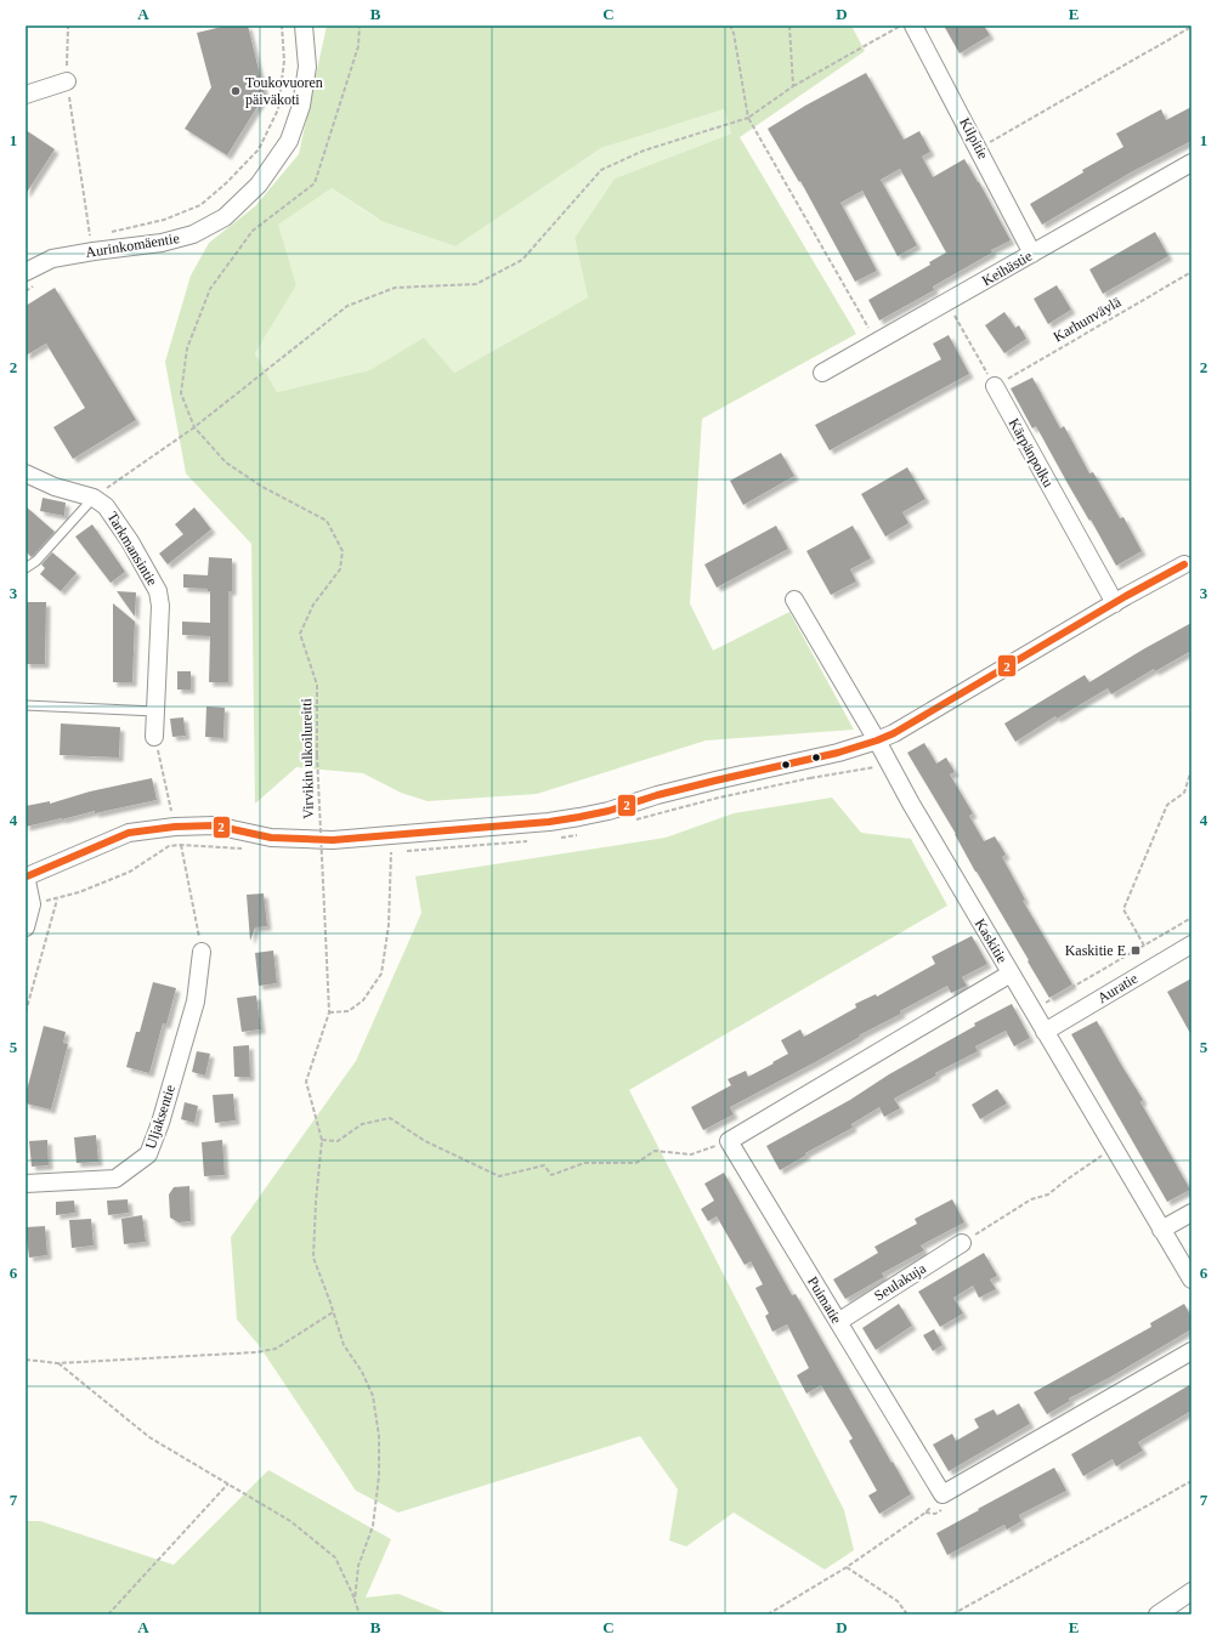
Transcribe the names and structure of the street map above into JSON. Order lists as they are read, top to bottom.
{
  "streets": {
    "street": [
      "Kilpitie",
      "Aurinkomäentie",
      "Keihästie",
      "Kärpänpolku",
      "Tarkmansintie",
      "Kaskitie",
      "Auratie",
      "Uljaksentie",
      "Seulakuja",
      "Puimatie"
    ],
    "path": ["Karhunväylä", "Virvikin ulkoilureitti"]
  },
  "crossings": [
    ["Kilpitie", "Keihästie"],
    ["Karhunväylä", "Kärpänpolku"],
    ["Kaskitie", "Auratie"],
    ["Seulakuja", "Puimatie"]
  ],
  "places": {
    "other": ["Toukovuoren päiväkoti"],
    "transit": ["Kaskitie E"]
  },
  "lines": ["transit line 2"],
  "grid": {
    "columns": [
      "A",
      "B",
      "C",
      "D",
      "E"
    ],
    "rows": [
      "1",
      "2",
      "3",
      "4",
      "5",
      "6",
      "7"
    ]
  }
}
